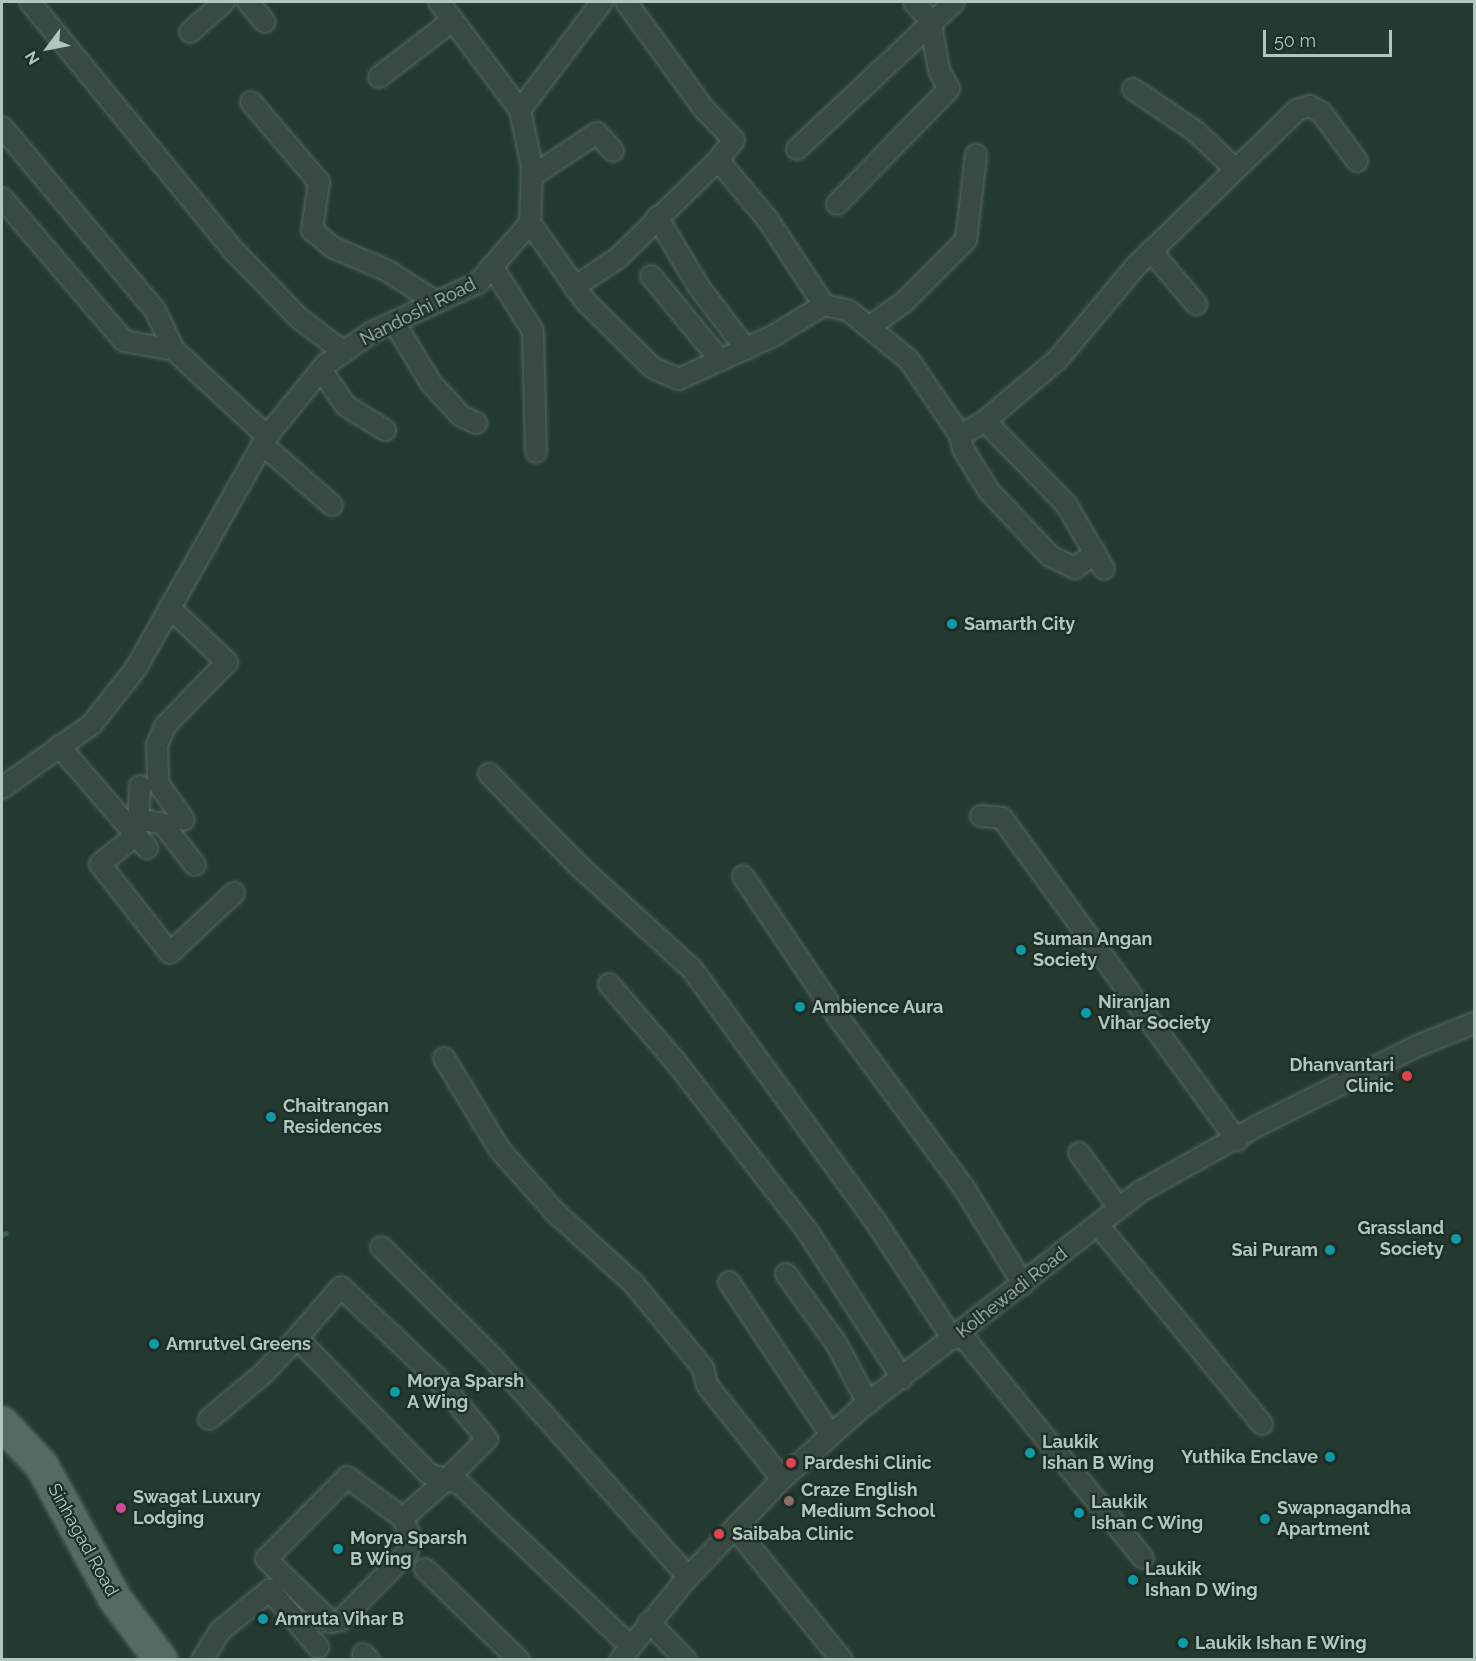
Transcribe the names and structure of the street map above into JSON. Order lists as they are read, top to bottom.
{
  "streets": {
    "main road": ["Sinhagad Road"],
    "street": ["Nandoshi Road", "Kolhewadi Road"]
  },
  "places": [
    "Samarth City",
    "Suman Angan Society",
    "Ambience Aura",
    "Niranjan Vihar Society",
    "Dhanvantari Clinic",
    "Chaitrangan Residences",
    "Grassland Society",
    "Sai Puram",
    "Amrutvel Greens",
    "Morya Sparsh A Wing",
    "Laukik Ishan B Wing",
    "Yuthika Enclave",
    "Pardeshi Clinic",
    "Craze English Medium School",
    "Swagat Luxury Lodging",
    "Laukik Ishan C Wing",
    "Swapnagandha Apartment",
    "Saibaba Clinic",
    "Morya Sparsh B Wing",
    "Laukik Ishan D Wing",
    "Amruta Vihar B",
    "Laukik Ishan E Wing"
  ],
  "scale_bar": "50 m",
  "north": "bottom left"
}
